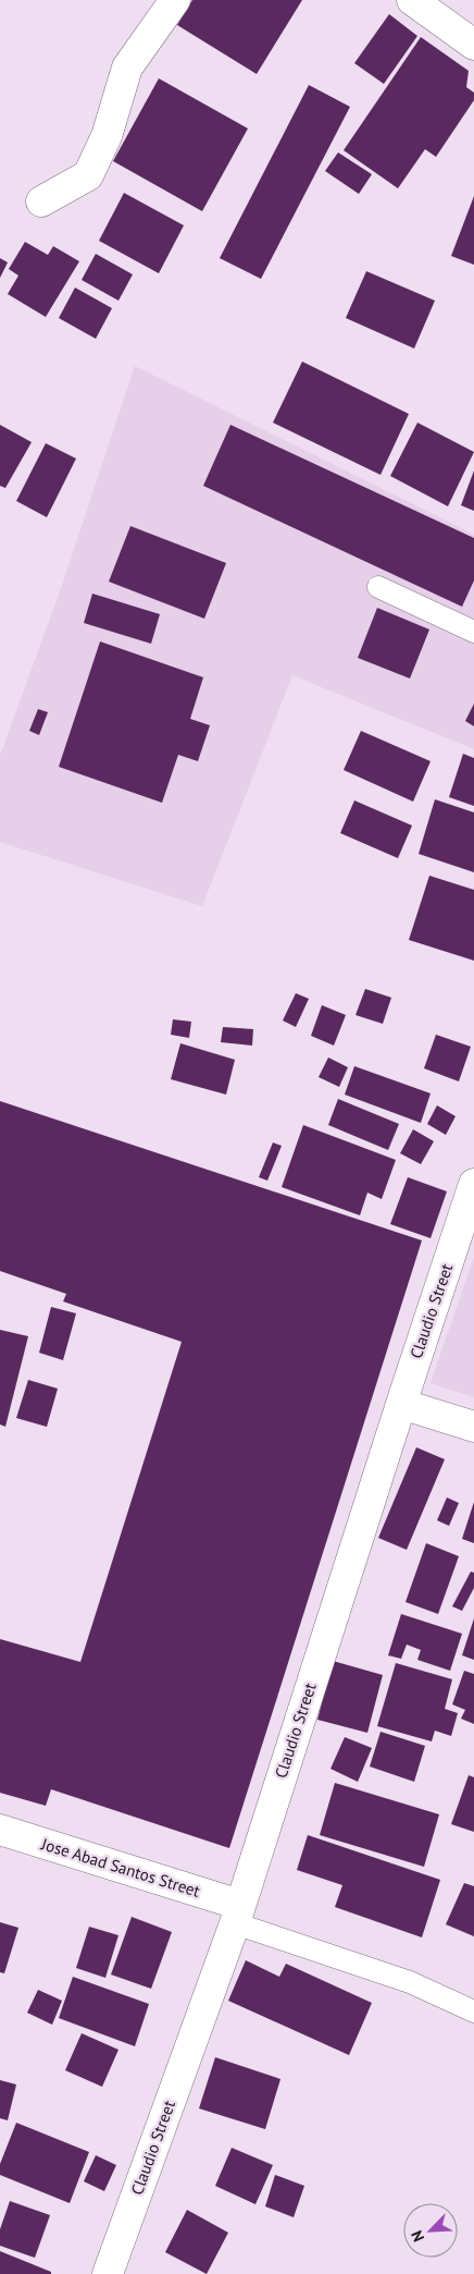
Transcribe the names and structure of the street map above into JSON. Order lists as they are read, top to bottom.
{
  "streets": {
    "street": ["Claudio Street", "Jose Abad Santos Street"]
  },
  "crossings": [
    ["Claudio Street", "Jose Abad Santos Street"]
  ],
  "north": "bottom left"
}
